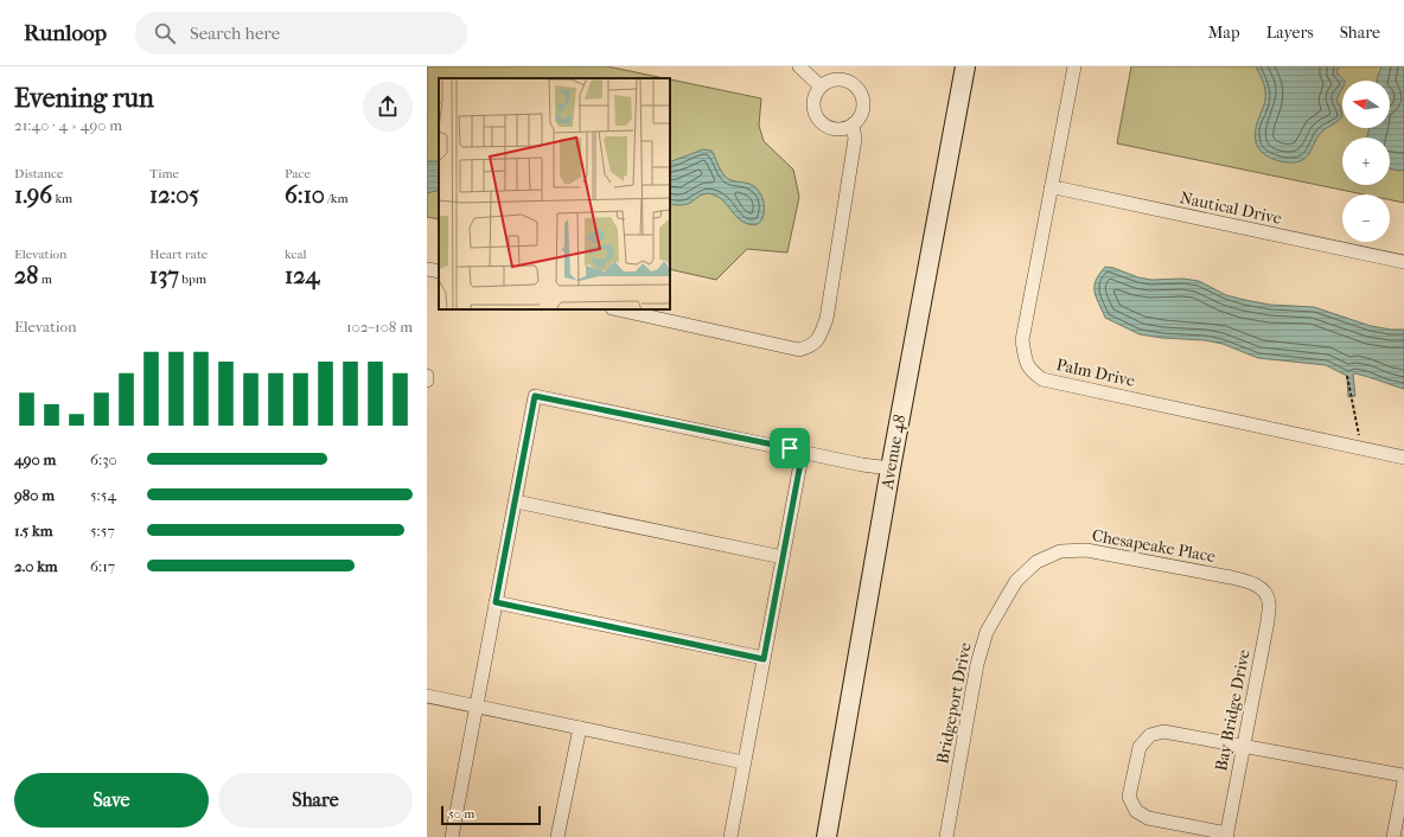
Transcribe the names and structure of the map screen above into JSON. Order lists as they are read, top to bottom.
{
  "streets": {
    "main road": ["Avenue 48"],
    "street": [
      "Nautical Drive",
      "Palm Drive",
      "Chesapeake Place",
      "Bridgeport Drive",
      "Bay Bridge Drive"
    ]
  },
  "crossings": [
    ["Nautical Drive", "Palm Drive"],
    ["Chesapeake Place", "Bridgeport Drive"],
    ["Chesapeake Place", "Bay Bridge Drive"]
  ],
  "scale_bar": "50 m",
  "north": "left",
  "page": {
    "header": "Runloop",
    "search": "Search here",
    "nav": ["Map", "Layers", "Share"],
    "heading": ["Evening run", "21:40 · 4 × 490 m"],
    "map_buttons": ["+", "−"],
    "stats": [
      ["Distance", "1.96 km"],
      ["Time", "12:05"],
      ["Pace", "6:10 /km"],
      ["Elevation", "28 m"],
      ["Heart rate", "137 bpm"],
      ["kcal", "124"]
    ],
    "chart": ["Elevation", "102–108 m"],
    "list": [
      {
        "name": "490 m",
        "note": "6:30"
      },
      {
        "name": "980 m",
        "note": "5:54"
      },
      {
        "name": "1.5 km",
        "note": "5:57"
      },
      {
        "name": "2.0 km",
        "note": "6:17"
      }
    ],
    "buttons": ["Save", "Share"],
    "scale": "50 m"
  }
}
